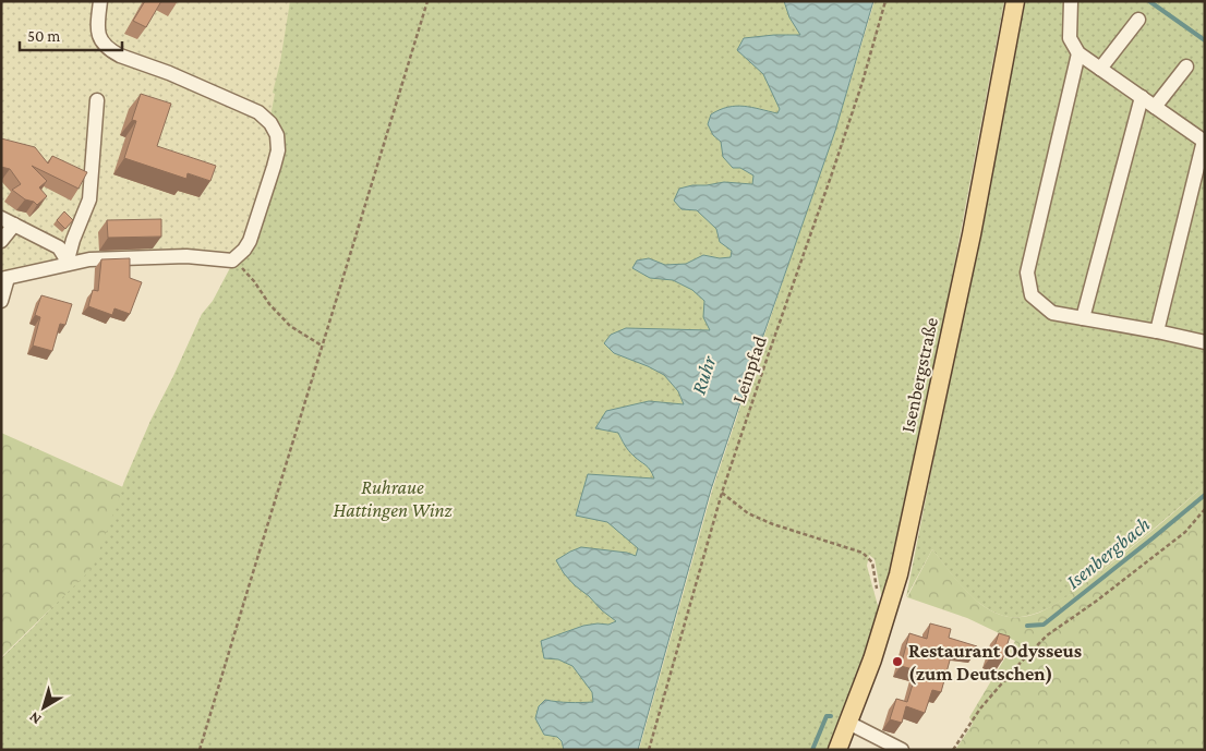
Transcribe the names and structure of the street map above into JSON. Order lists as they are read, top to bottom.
{
  "streets": {
    "main road": ["Isenbergstraße"],
    "path": ["Leinpfad"]
  },
  "water": ["Ruhr", "Isenbergbach"],
  "parks": ["Ruhraue Hattingen Winz"],
  "places": ["Restaurant Odysseus (zum Deutschen)"],
  "scale_bar": "50 m",
  "north": "bottom left"
}
